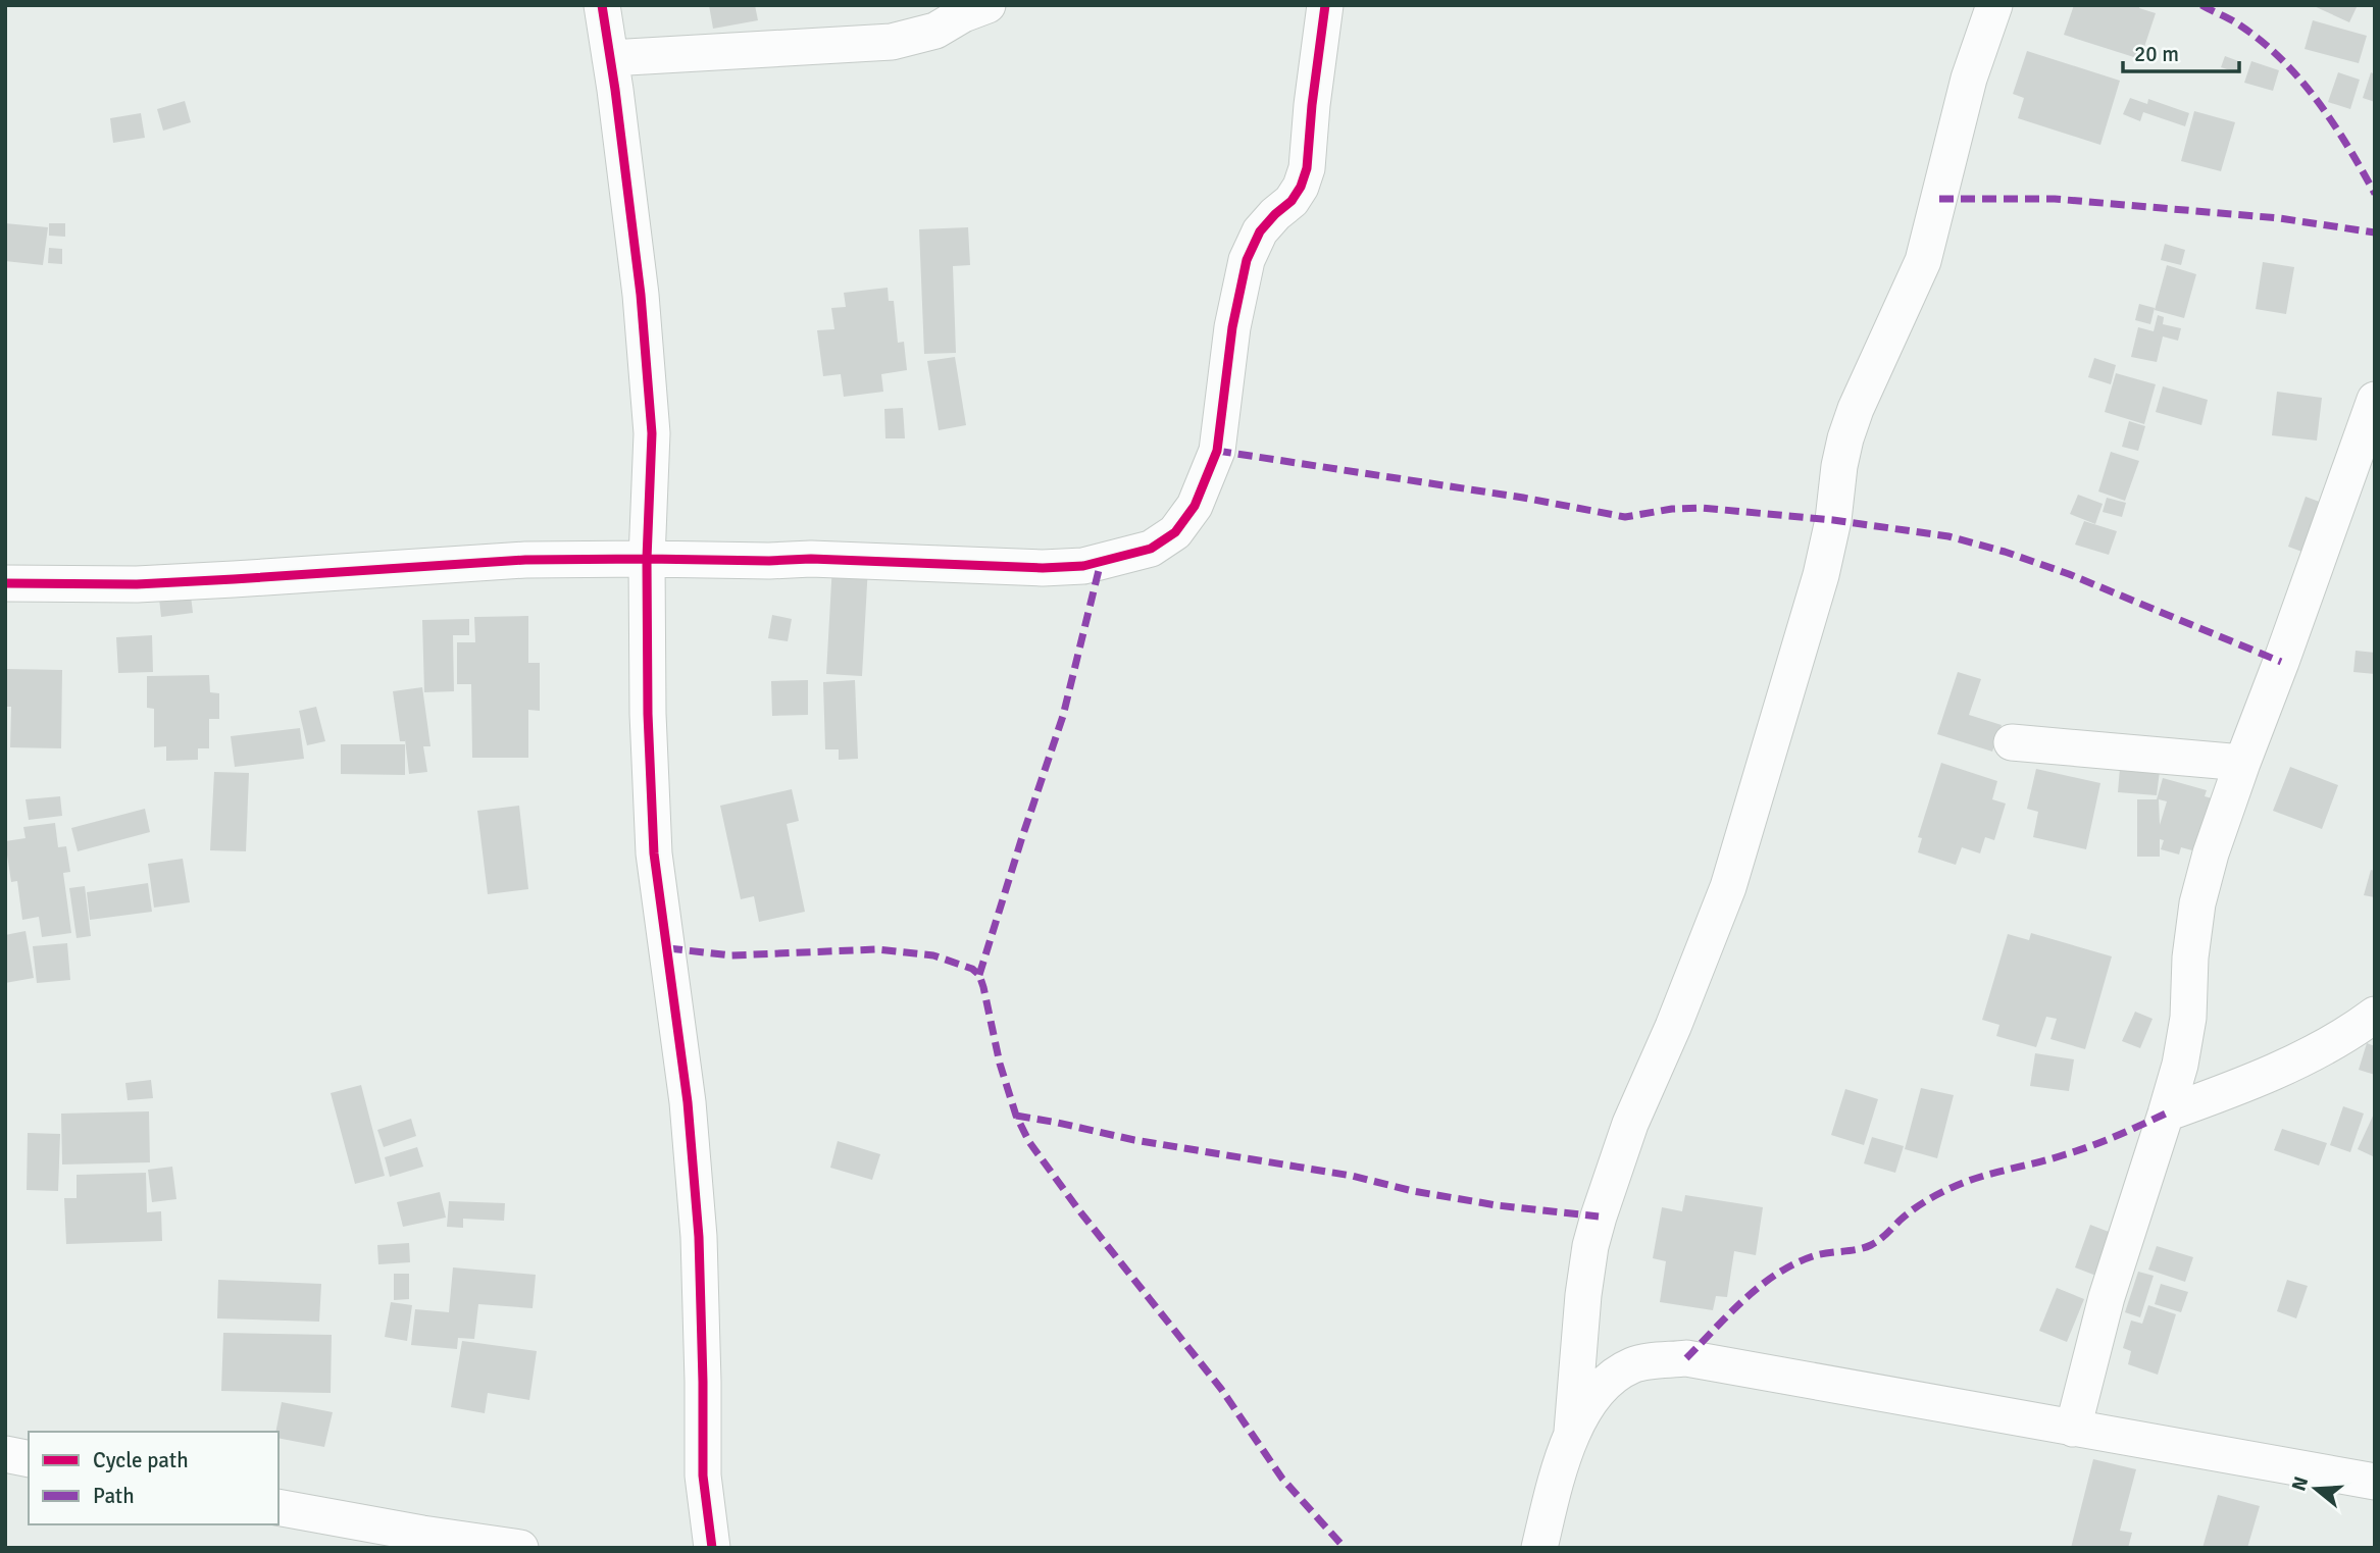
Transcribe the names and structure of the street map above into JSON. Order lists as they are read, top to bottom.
{
  "legend": ["Cycle path", "Path"],
  "scale_bar": "20 m",
  "north": "left"
}
